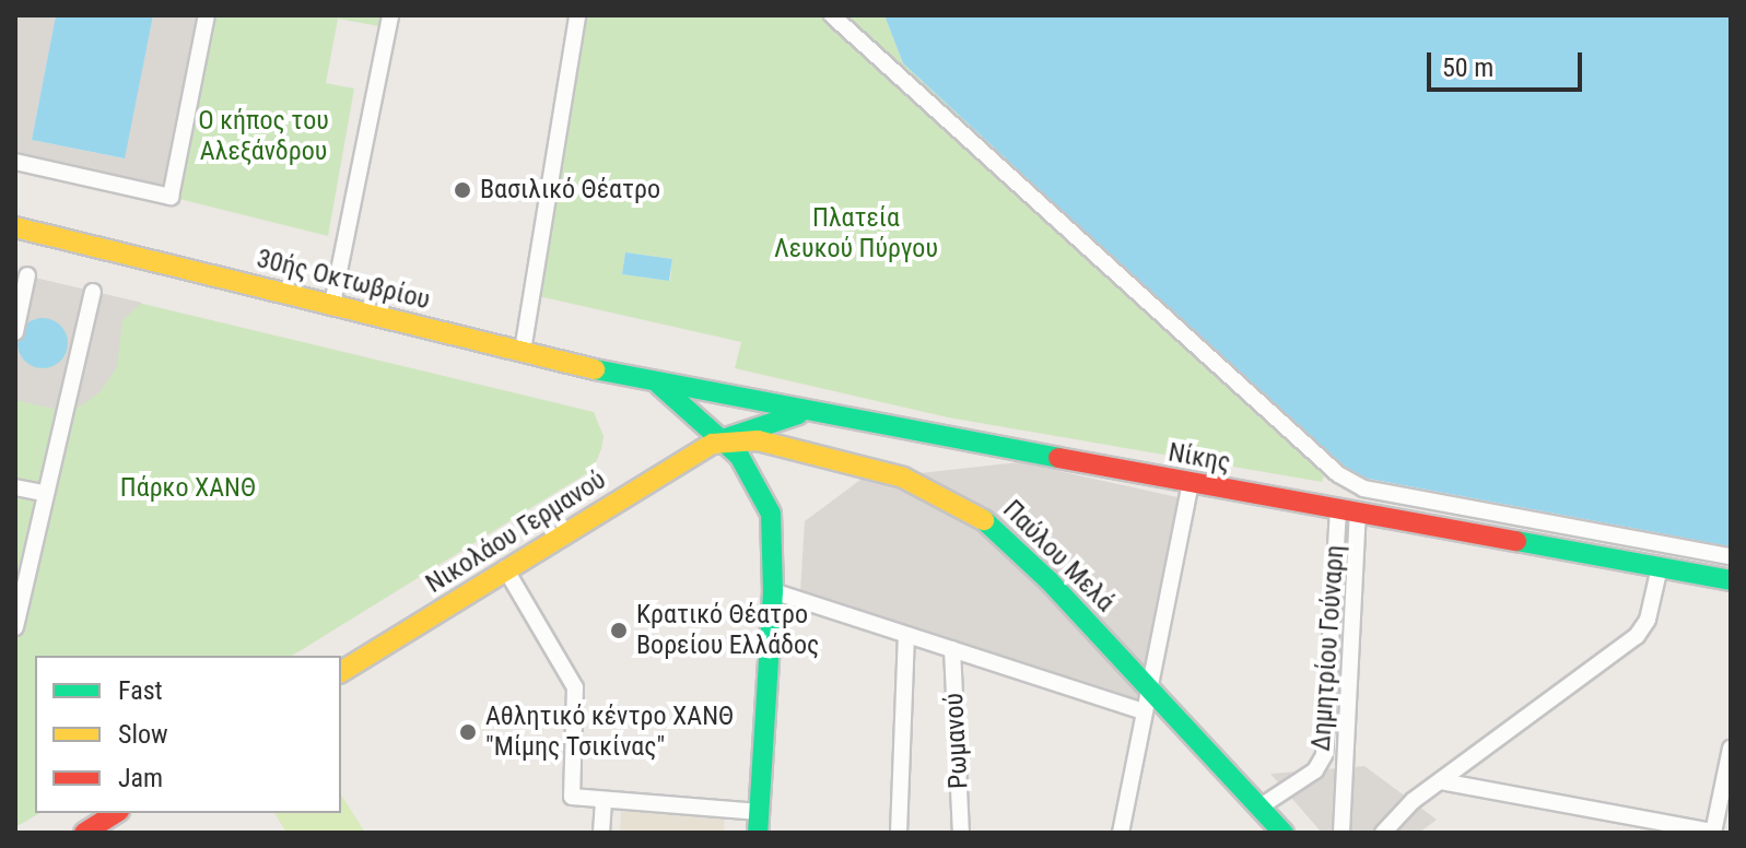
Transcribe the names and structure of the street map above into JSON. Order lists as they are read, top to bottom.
{
  "streets": {
    "main road": [
      "30ής Οκτωβρίου",
      "Νίκης",
      "Νικολάου Γερμανού",
      "Παύλου Μελά"
    ],
    "street": ["Δημητρίου Γούναρη", "Ρωμανού"]
  },
  "crossings": [
    ["30ής Οκτωβρίου", "Νίκης"],
    ["Νίκης", "Νικολάου Γερμανού"],
    ["Νίκης", "Δημητρίου Γούναρη"],
    ["Νικολάου Γερμανού", "Παύλου Μελά"],
    ["Παύλου Μελά", "Δημητρίου Γούναρη"]
  ],
  "parks": ["Ο κήπος του Αλεξάνδρου", "Πλατεία Λευκού Πύργου", "Πάρκο ΧΑΝΘ"],
  "places": ["Βασιλικό Θέατρο", "Κρατικό Θέατρο Βορείου Ελλάδος", "Αθλητικό κέντρο ΧΑΝΘ \"Μίμης Τσικίνας\""],
  "legend": ["Fast", "Slow", "Jam"],
  "scale_bar": "50 m"
}
